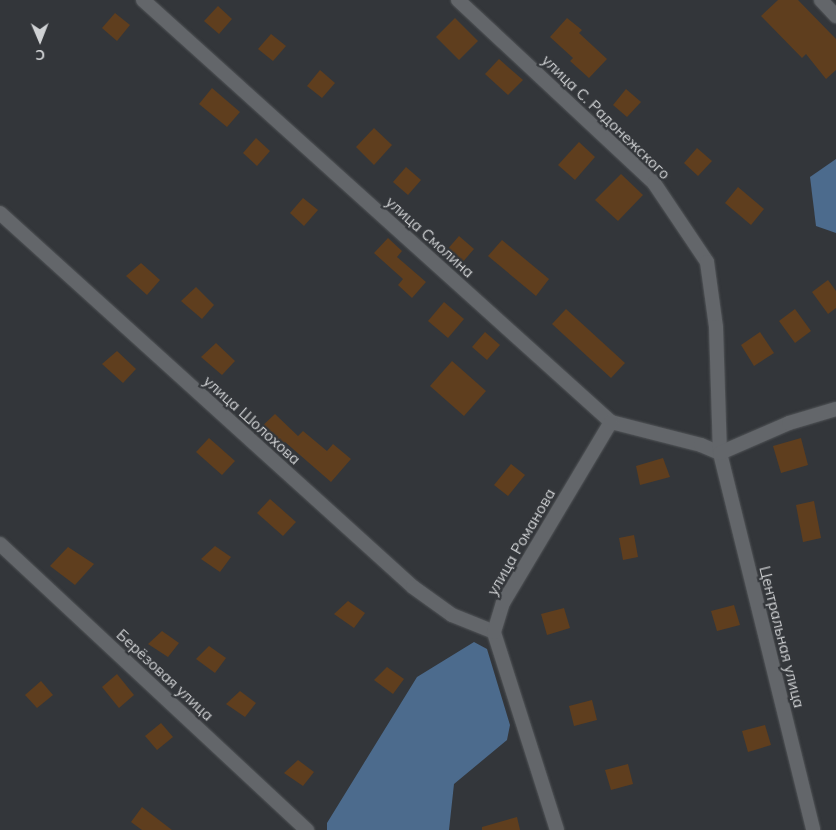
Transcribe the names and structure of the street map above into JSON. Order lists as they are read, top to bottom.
{
  "streets": {
    "street": [
      "улица С. Радонежского",
      "улица Смолина",
      "улица Шолохова",
      "улица Романова",
      "Центральная улица",
      "Берёзовая улица"
    ]
  },
  "crossings": [
    ["улица С. Радонежского", "улица Смолина"],
    ["улица С. Радонежского", "Центральная улица"],
    ["улица Смолина", "улица Романова"],
    ["улица Смолина", "Центральная улица"],
    ["улица Шолохова", "улица Романова"]
  ],
  "north": "bottom"
}
